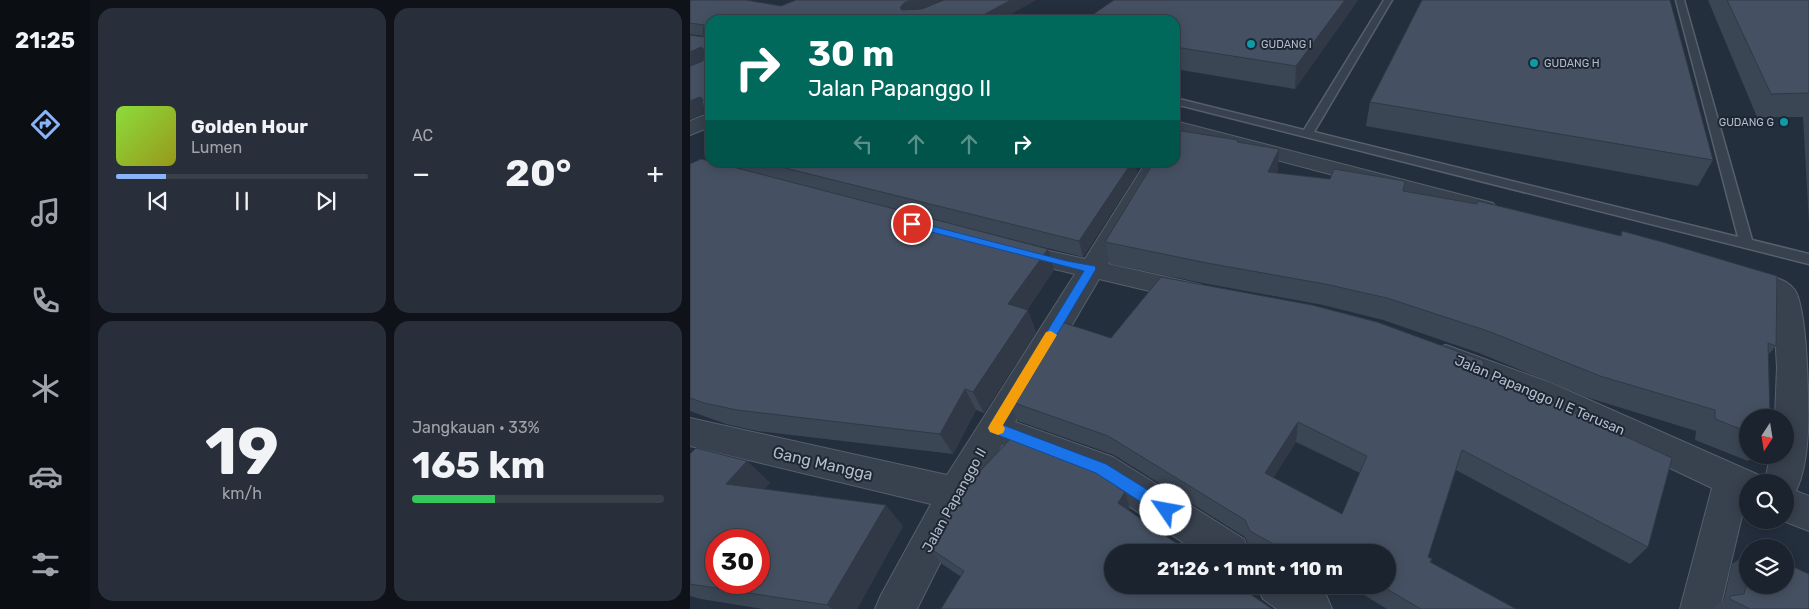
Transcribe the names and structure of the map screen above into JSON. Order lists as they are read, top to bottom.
{
  "streets": {
    "street": ["Jalan Papanggo II E Terusan", "Gang Mangga", "Jalan Papanggo II"]
  },
  "crossings": [
    ["Gang Mangga", "Jalan Papanggo II"]
  ],
  "places": ["GUDANG I", "GUDANG H", "GUDANG G"],
  "north": "bottom",
  "page": {
    "tabs": "21:25",
    "tile": [
      "AC",
      ["19", "km/h"],
      ["Jangkauan · 33%", "165 km"]
    ],
    "turn": ["30 m", "Jalan Papanggo II"],
    "song": ["Golden Hour", "Lumen"],
    "heat": ["−", "20°", "+"],
    "limit": "30",
    "trip": "21:26 · 1 mnt · 110 m"
  }
}
